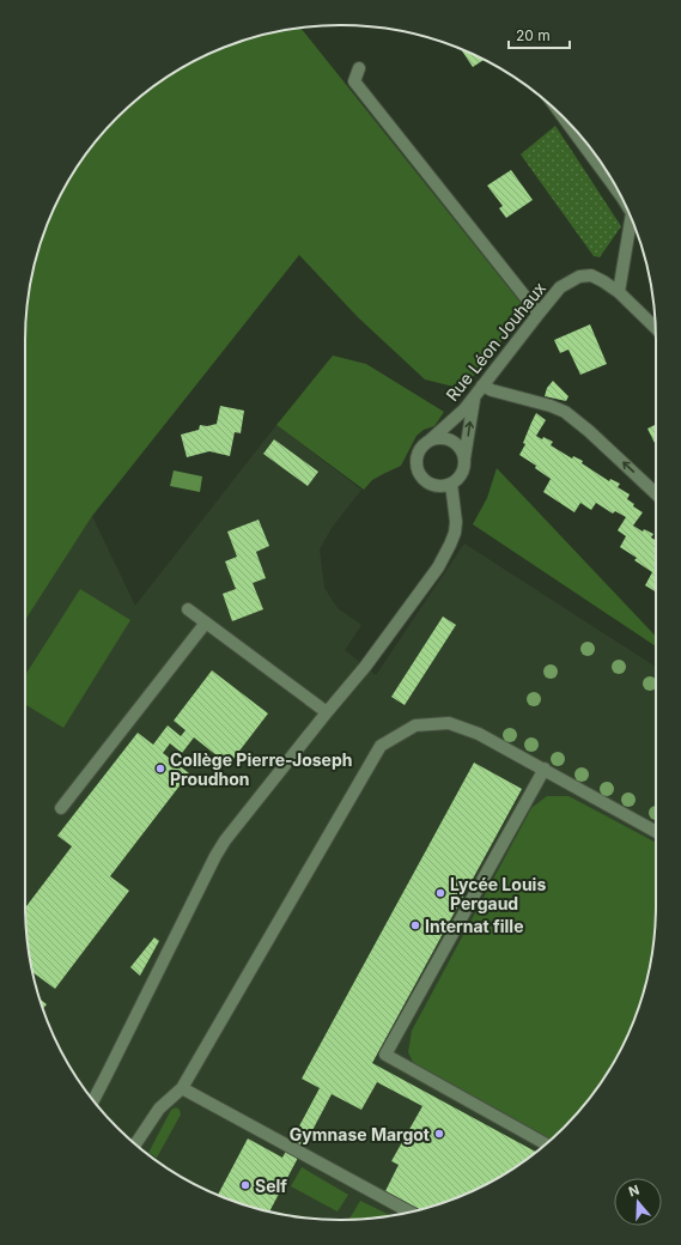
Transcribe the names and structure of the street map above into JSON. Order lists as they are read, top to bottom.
{
  "streets": {
    "street": ["Rue Léon Jouhaux"]
  },
  "places": [
    "Collège Pierre-Joseph Proudhon",
    "Lycée Louis Pergaud",
    "Internat fille",
    "Gymnase Margot",
    "Self"
  ],
  "scale_bar": "20 m",
  "north": "top"
}
